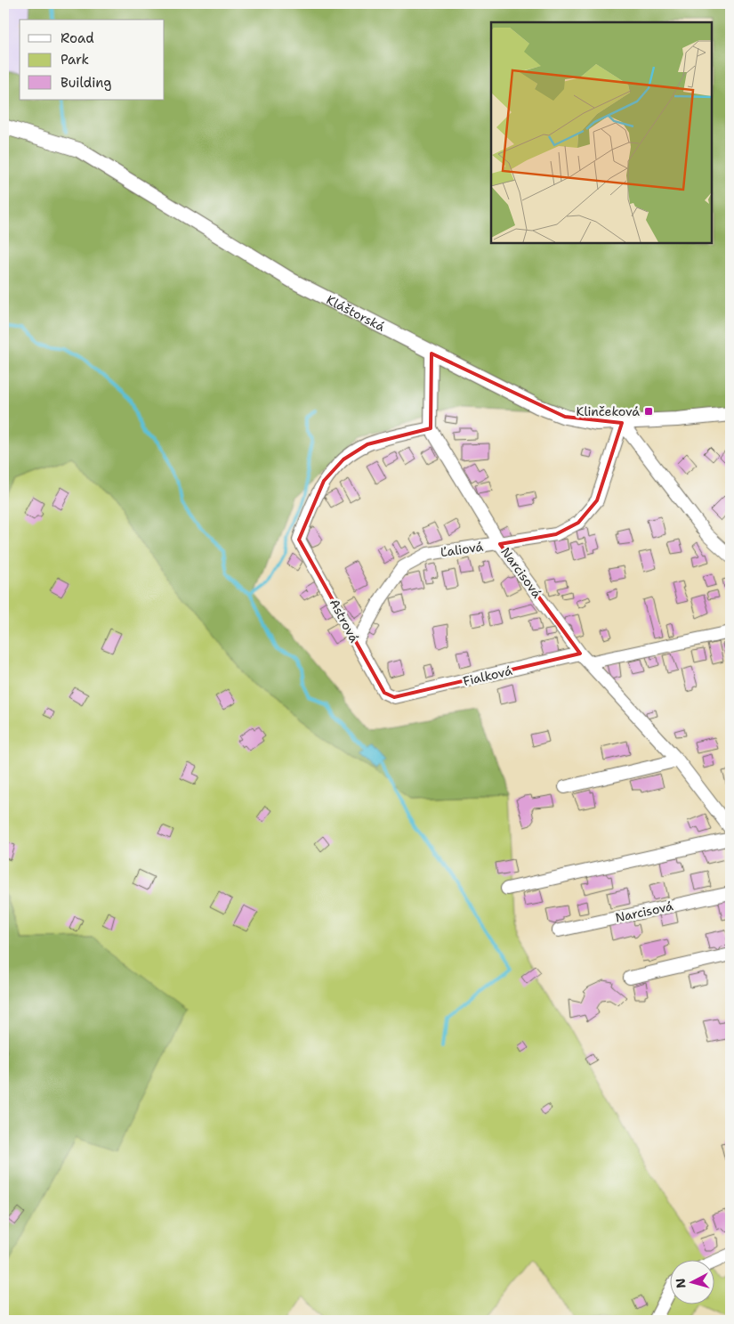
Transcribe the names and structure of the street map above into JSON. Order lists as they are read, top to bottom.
{
  "streets": {
    "street": [
      "Kláštorská",
      "Ľaliová",
      "Narcisová",
      "Astrová",
      "Fialková"
    ]
  },
  "crossings": [
    ["Kláštorská", "Ľaliová"],
    ["Ľaliová", "Narcisová"],
    ["Ľaliová", "Astrová"],
    ["Narcisová", "Astrová"],
    ["Narcisová", "Fialková"],
    ["Astrová", "Fialková"]
  ],
  "places": {
    "transit": ["Klinčeková"]
  },
  "legend": ["Road", "Park", "Building"],
  "north": "left"
}
